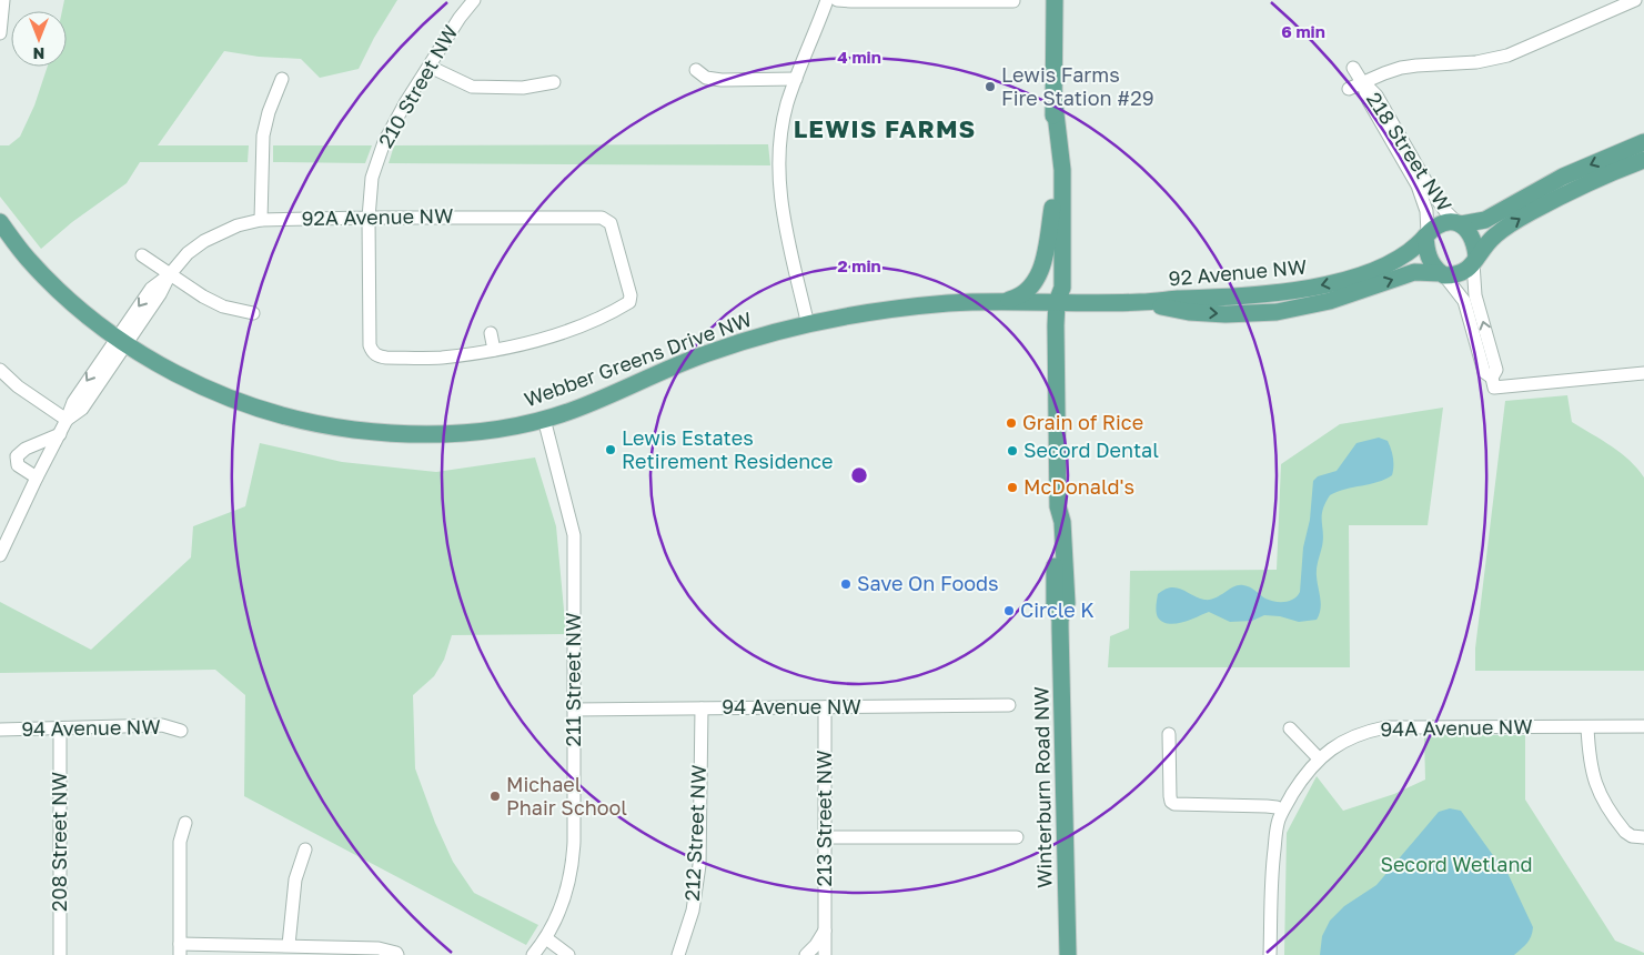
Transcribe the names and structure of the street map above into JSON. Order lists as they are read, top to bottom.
{
  "streets": {
    "main road": ["92 Avenue NW", "Webber Greens Drive NW", "Winterburn Road NW"],
    "street": [
      "210 Street NW",
      "218 Street NW",
      "92A Avenue NW",
      "211 Street NW",
      "94 Avenue NW",
      "94A Avenue NW",
      "213 Street NW",
      "212 Street NW",
      "208 Street NW"
    ]
  },
  "crossings": [
    ["210 Street NW", "92A Avenue NW"],
    ["218 Street NW", "92 Avenue NW"],
    ["92A Avenue NW", "Webber Greens Drive NW"],
    ["92 Avenue NW", "Webber Greens Drive NW"],
    ["92 Avenue NW", "Winterburn Road NW"],
    ["Webber Greens Drive NW", "211 Street NW"],
    ["Webber Greens Drive NW", "Winterburn Road NW"],
    ["211 Street NW", "94 Avenue NW"],
    ["94 Avenue NW", "213 Street NW"],
    ["94 Avenue NW", "212 Street NW"],
    ["94 Avenue NW", "208 Street NW"]
  ],
  "districts": ["LEWIS FARMS"],
  "parks": ["Secord Wetland"],
  "places": [
    "Lewis Farms Fire Station #29",
    "Grain of Rice",
    "Lewis Estates Retirement Residence",
    "Secord Dental",
    "McDonald's",
    "Save On Foods",
    "Circle K",
    "Michael Phair School"
  ],
  "north": "bottom",
  "rings": ["6 min", "4 min", "2 min"]
}
